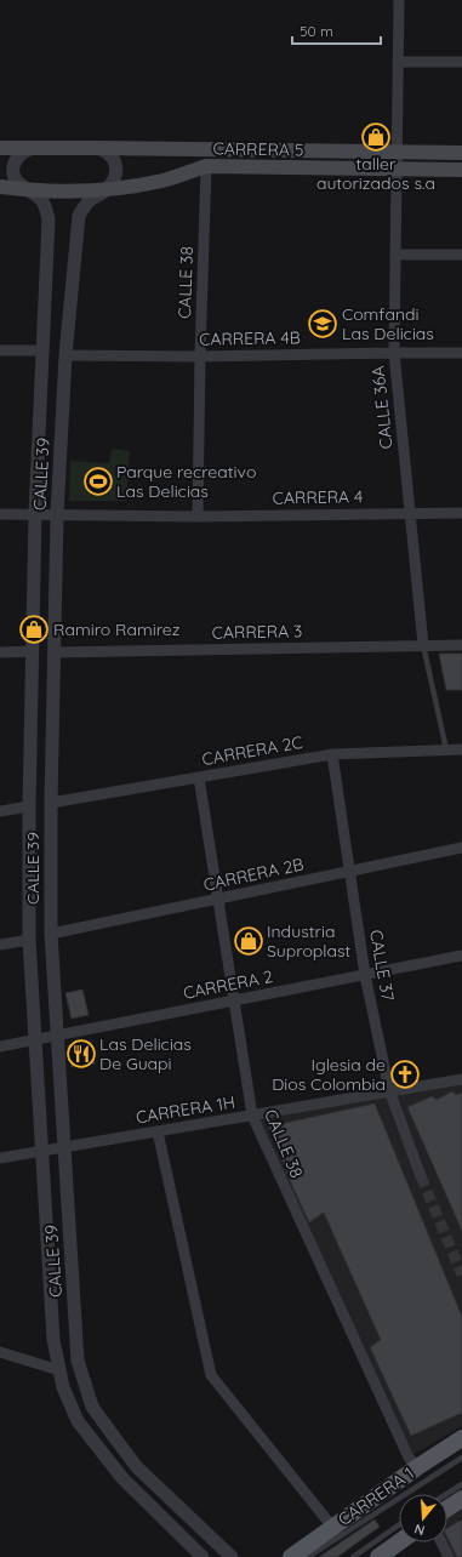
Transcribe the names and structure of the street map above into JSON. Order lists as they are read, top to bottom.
{
  "streets": {
    "main road": ["CARRERA 5", "CARRERA 1"],
    "street": [
      "CALLE 38",
      "CARRERA 4B",
      "CALLE 36A",
      "CALLE 39",
      "CARRERA 4",
      "CARRERA 3",
      "CARRERA 2C",
      "CARRERA 2B",
      "CALLE 37",
      "CARRERA 2",
      "CARRERA 1H"
    ]
  },
  "crossings": [
    ["CARRERA 5", "CALLE 38"],
    ["CARRERA 5", "CALLE 36A"],
    ["CARRERA 5", "CALLE 39"],
    ["CALLE 38", "CARRERA 4B"],
    ["CALLE 38", "CARRERA 4"],
    ["CALLE 38", "CARRERA 2C"],
    ["CALLE 38", "CARRERA 2B"],
    ["CALLE 38", "CARRERA 2"],
    ["CALLE 38", "CARRERA 1H"],
    ["CALLE 38", "CARRERA 1"],
    ["CARRERA 4B", "CALLE 36A"],
    ["CARRERA 4B", "CALLE 39"],
    ["CALLE 36A", "CARRERA 4"],
    ["CALLE 36A", "CARRERA 3"],
    ["CALLE 36A", "CARRERA 2C"],
    ["CALLE 39", "CARRERA 4"],
    ["CALLE 39", "CARRERA 3"],
    ["CALLE 39", "CARRERA 2C"],
    ["CALLE 39", "CARRERA 2B"],
    ["CALLE 39", "CARRERA 2"],
    ["CALLE 39", "CARRERA 1H"],
    ["CARRERA 2C", "CALLE 37"],
    ["CARRERA 2B", "CALLE 37"],
    ["CALLE 37", "CARRERA 2"],
    ["CALLE 37", "CARRERA 1H"]
  ],
  "places": {
    "shop": ["taller autorizados s.a", "Ramiro Ramirez", "Industria Suproplast"],
    "school or university": ["Comfandi Las Delicias"],
    "sports": ["Parque recreativo Las Delicias"],
    "restaurant": ["Las Delicias De Guapi"],
    "church": ["Iglesia de Dios Colombia"]
  },
  "scale_bar": "50 m",
  "north": "bottom"
}
